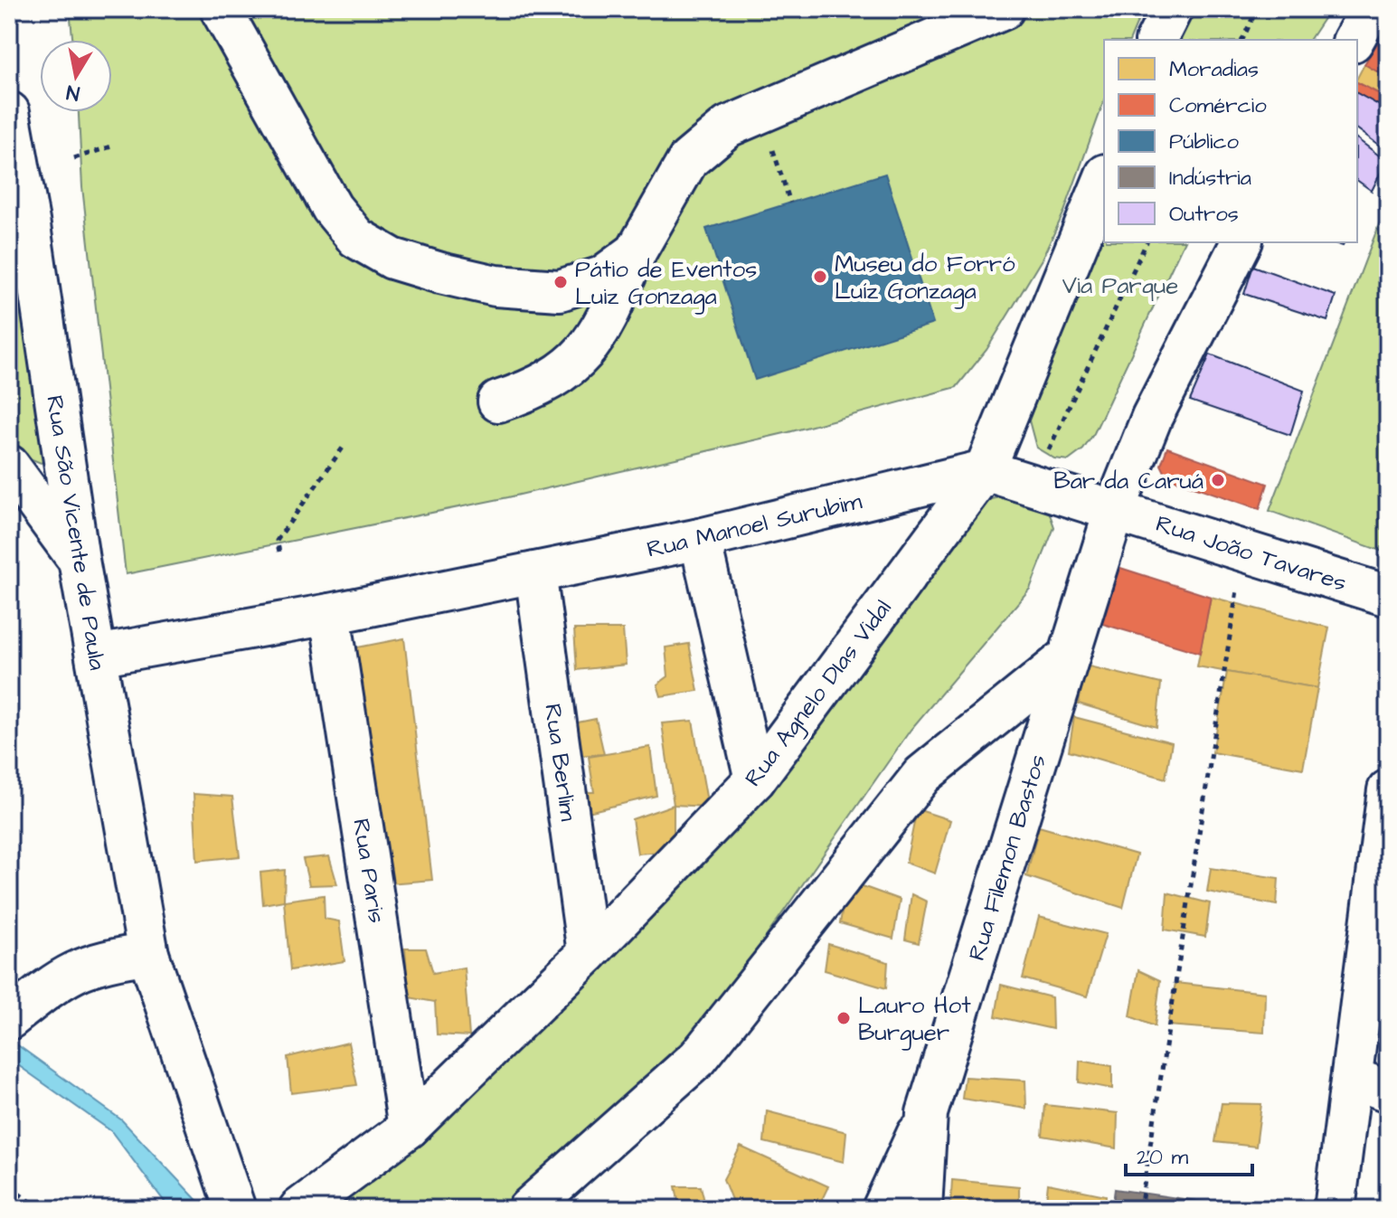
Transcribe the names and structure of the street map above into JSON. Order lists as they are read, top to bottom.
{
  "streets": {
    "street": [
      "Rua Manoel Surubim",
      "Rua São Vicente de Paula",
      "Rua João Tavares",
      "Rua Agnelo DIas Vidal",
      "Rua Berlim",
      "Rua Filemon Bastos",
      "Rua Paris"
    ]
  },
  "crossings": [
    ["Rua Manoel Surubim", "Rua São Vicente de Paula"],
    ["Rua Manoel Surubim", "Rua Agnelo DIas Vidal"],
    ["Rua Manoel Surubim", "Rua Berlim"],
    ["Rua Manoel Surubim", "Rua Paris"],
    ["Rua João Tavares", "Rua Filemon Bastos"],
    ["Rua Agnelo DIas Vidal", "Rua Berlim"],
    ["Rua Agnelo DIas Vidal", "Rua Paris"]
  ],
  "parks": ["Via Parque"],
  "places": [
    "Museu do Forró Luíz Gonzaga",
    "Pátio de Eventos Luiz Gonzaga",
    "Bar da Caruá",
    "Lauro Hot Burguer"
  ],
  "legend": [
    "Moradias",
    "Comércio",
    "Público",
    "Indústria",
    "Outros"
  ],
  "scale_bar": "20 m",
  "north": "bottom"
}
